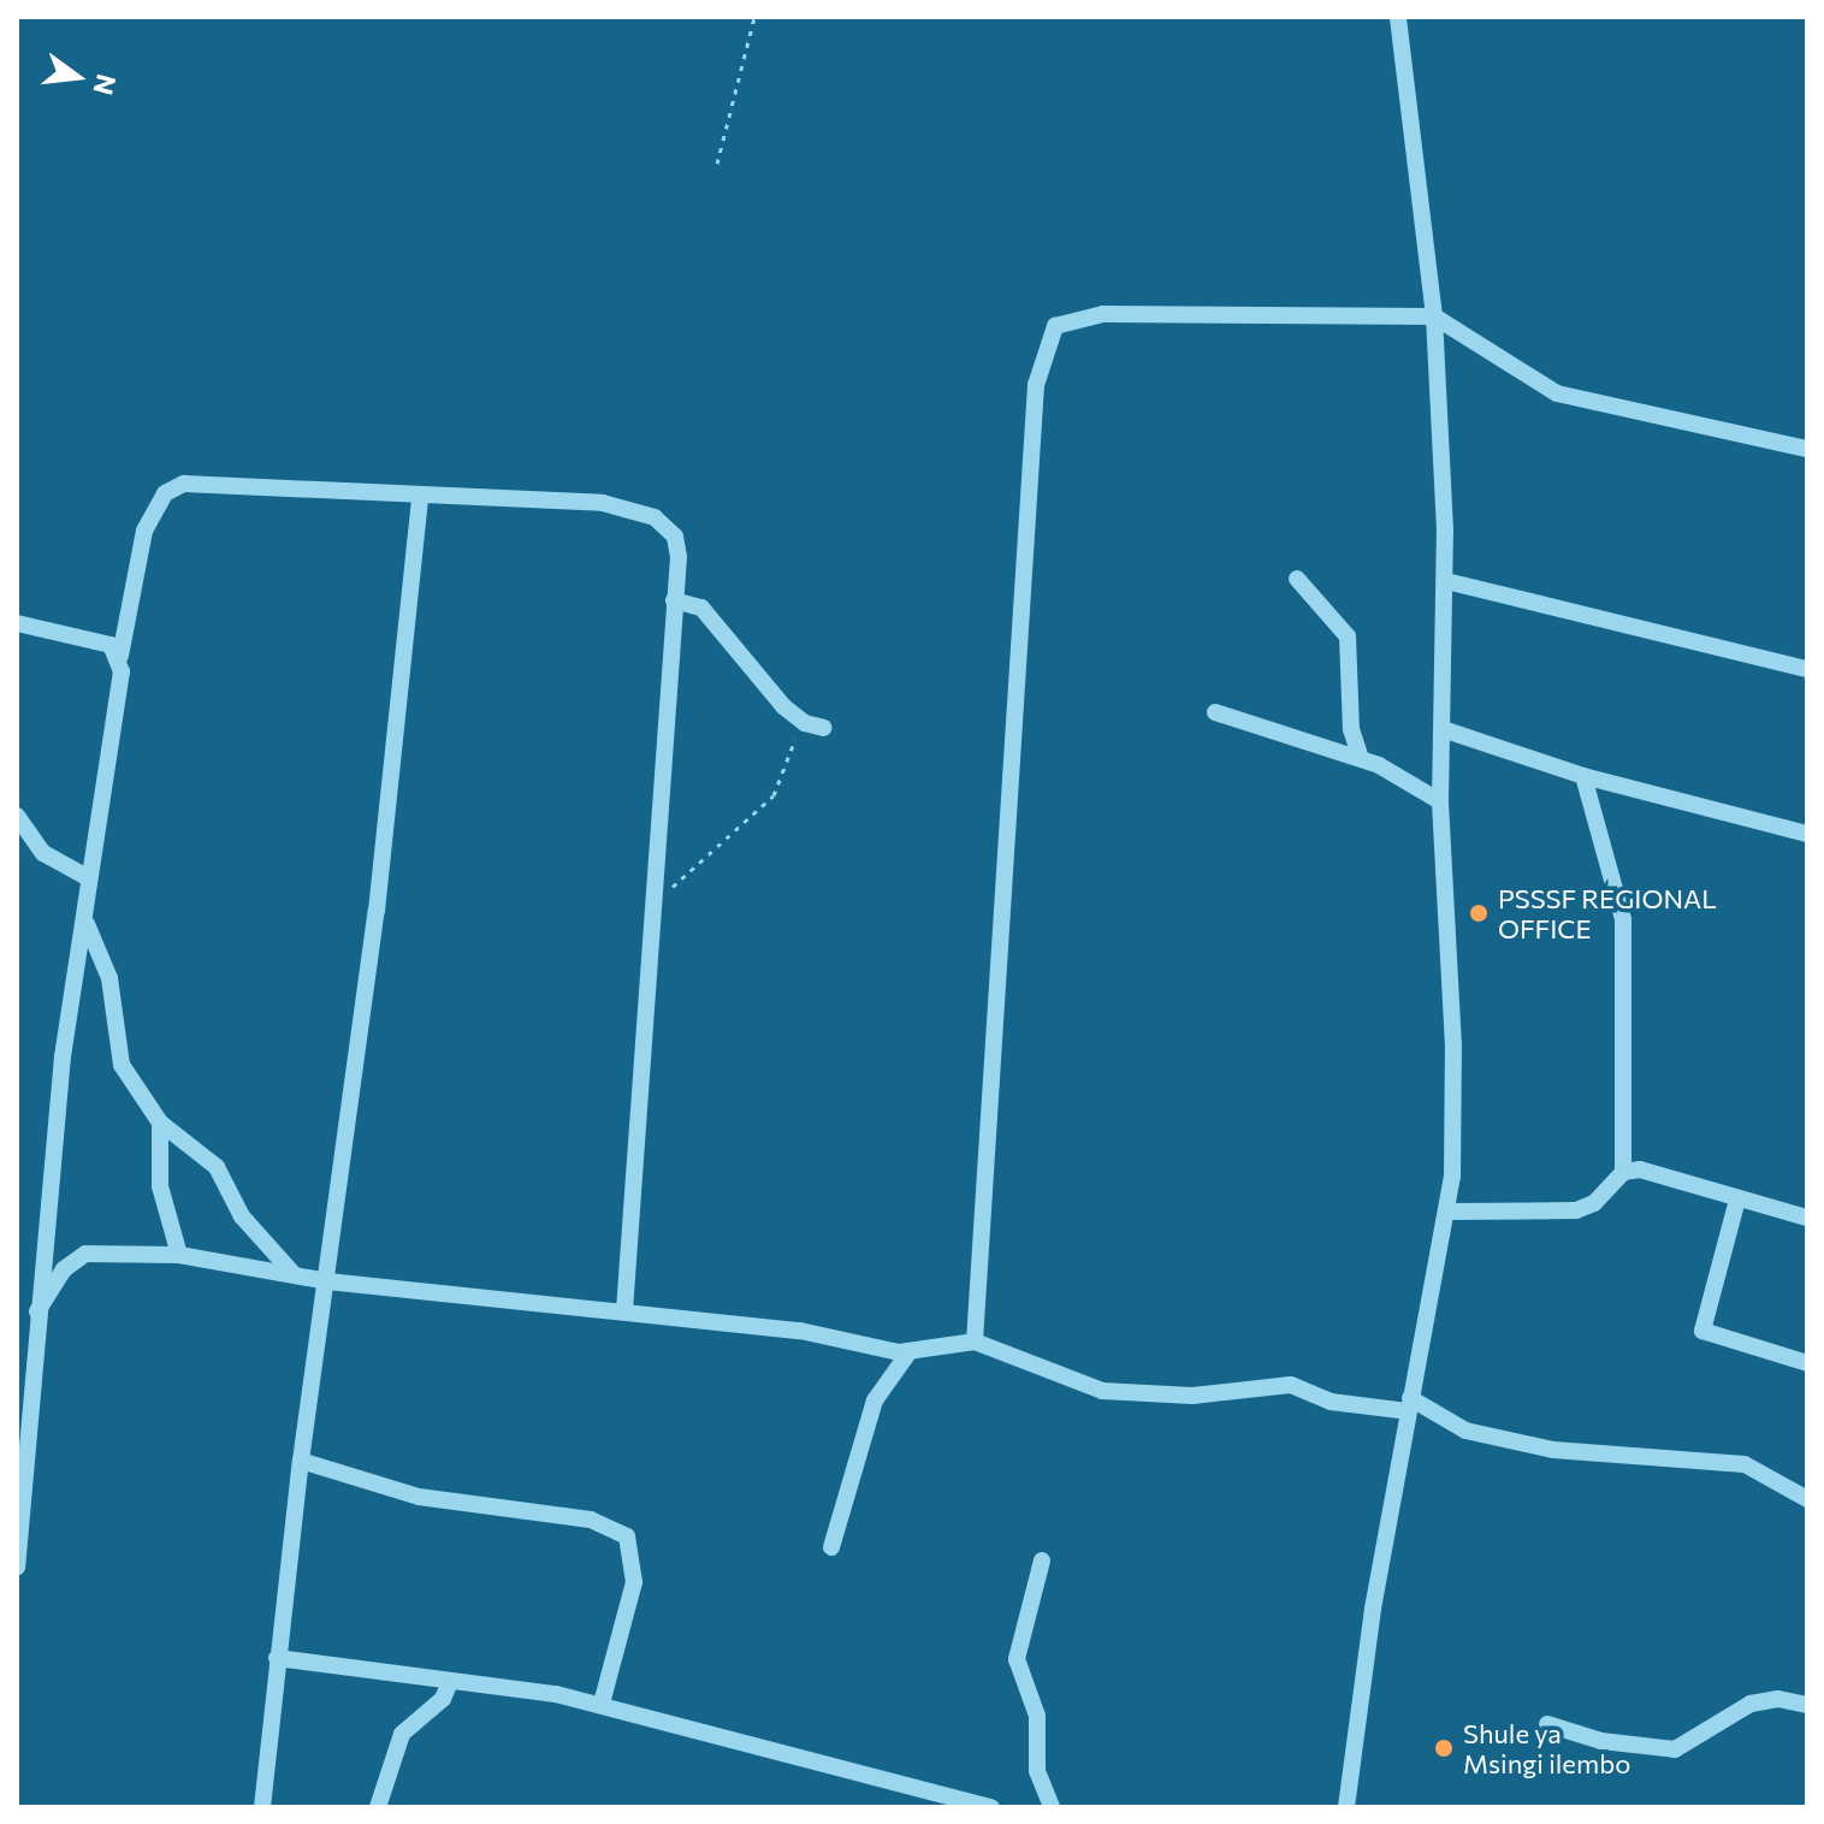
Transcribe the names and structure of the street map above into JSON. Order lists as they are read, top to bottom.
{
  "places": ["PSSSF REGIONAL OFFICE", "Shule ya Msingi ilembo"],
  "north": "right"
}
